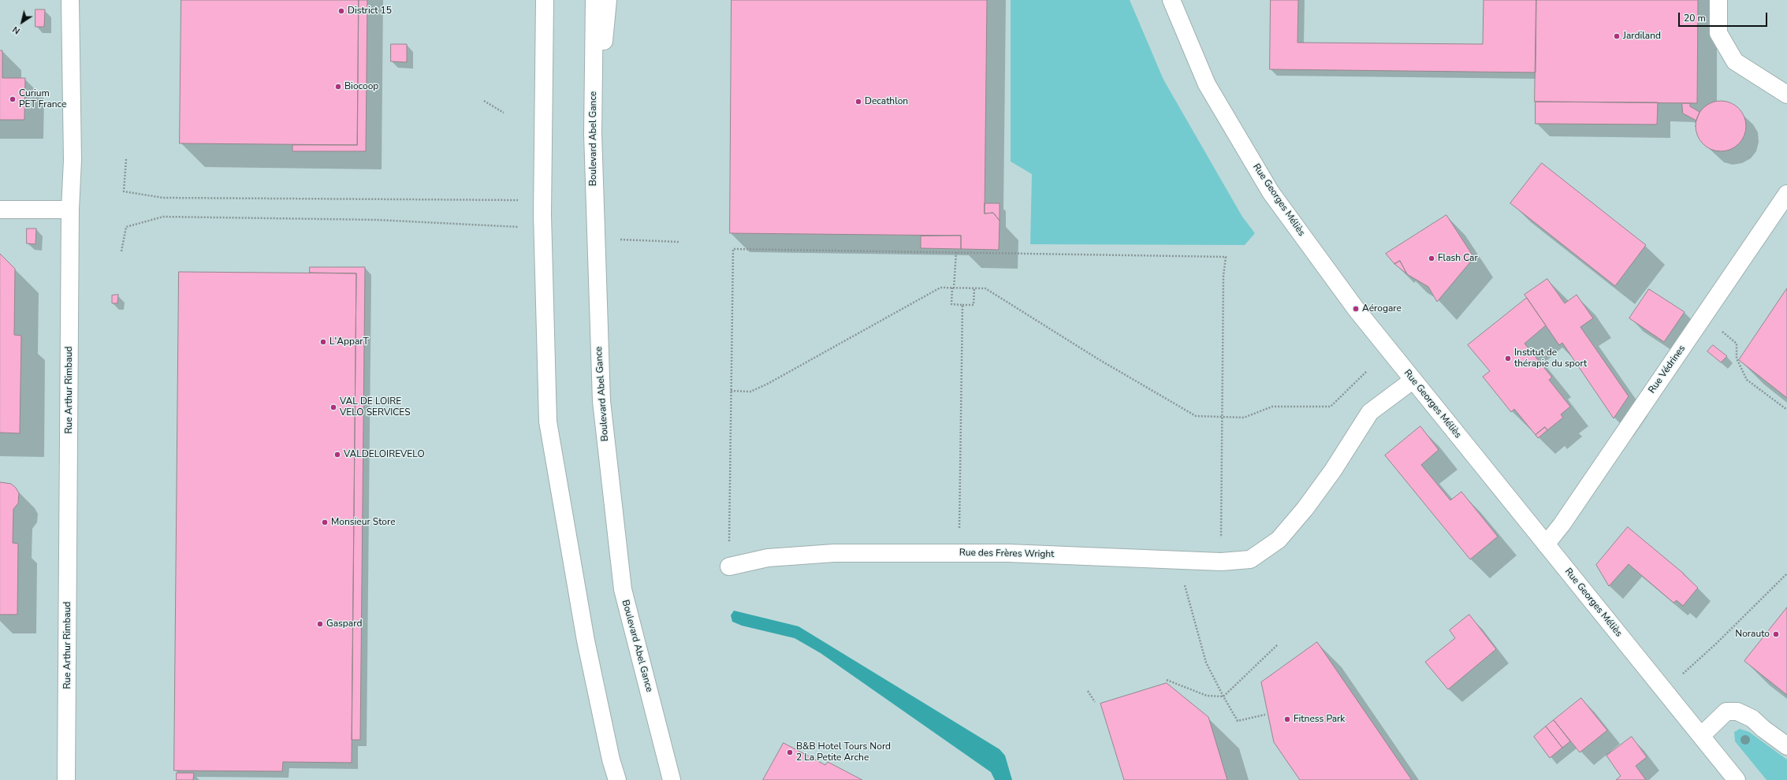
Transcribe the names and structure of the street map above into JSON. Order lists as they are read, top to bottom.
{
  "streets": {
    "street": [
      "Boulevard Abel Gance",
      "Rue Georges Méliès",
      "Rue Védrines",
      "Rue Arthur Rimbaud",
      "Rue des Frères Wright"
    ]
  },
  "crossings": [
    ["Rue Georges Méliès", "Rue Védrines"],
    ["Rue Georges Méliès", "Rue des Frères Wright"]
  ],
  "places": [
    "District 15",
    "Jardiland",
    "Biocoop",
    "Curium PET France",
    "Decathlon",
    "Flash Car",
    "Aérogare",
    "L'ApparT",
    "Institut de thérapie du sport",
    "VAL DE LOIRE VELO SERVICES",
    "VALDELOIREVELO",
    "Monsieur Store",
    "Gaspard",
    "Norauto",
    "Fitness Park",
    "B&B Hotel Tours Nord 2 La Petite Arche"
  ],
  "scale_bar": "20 m",
  "north": "bottom left"
}
